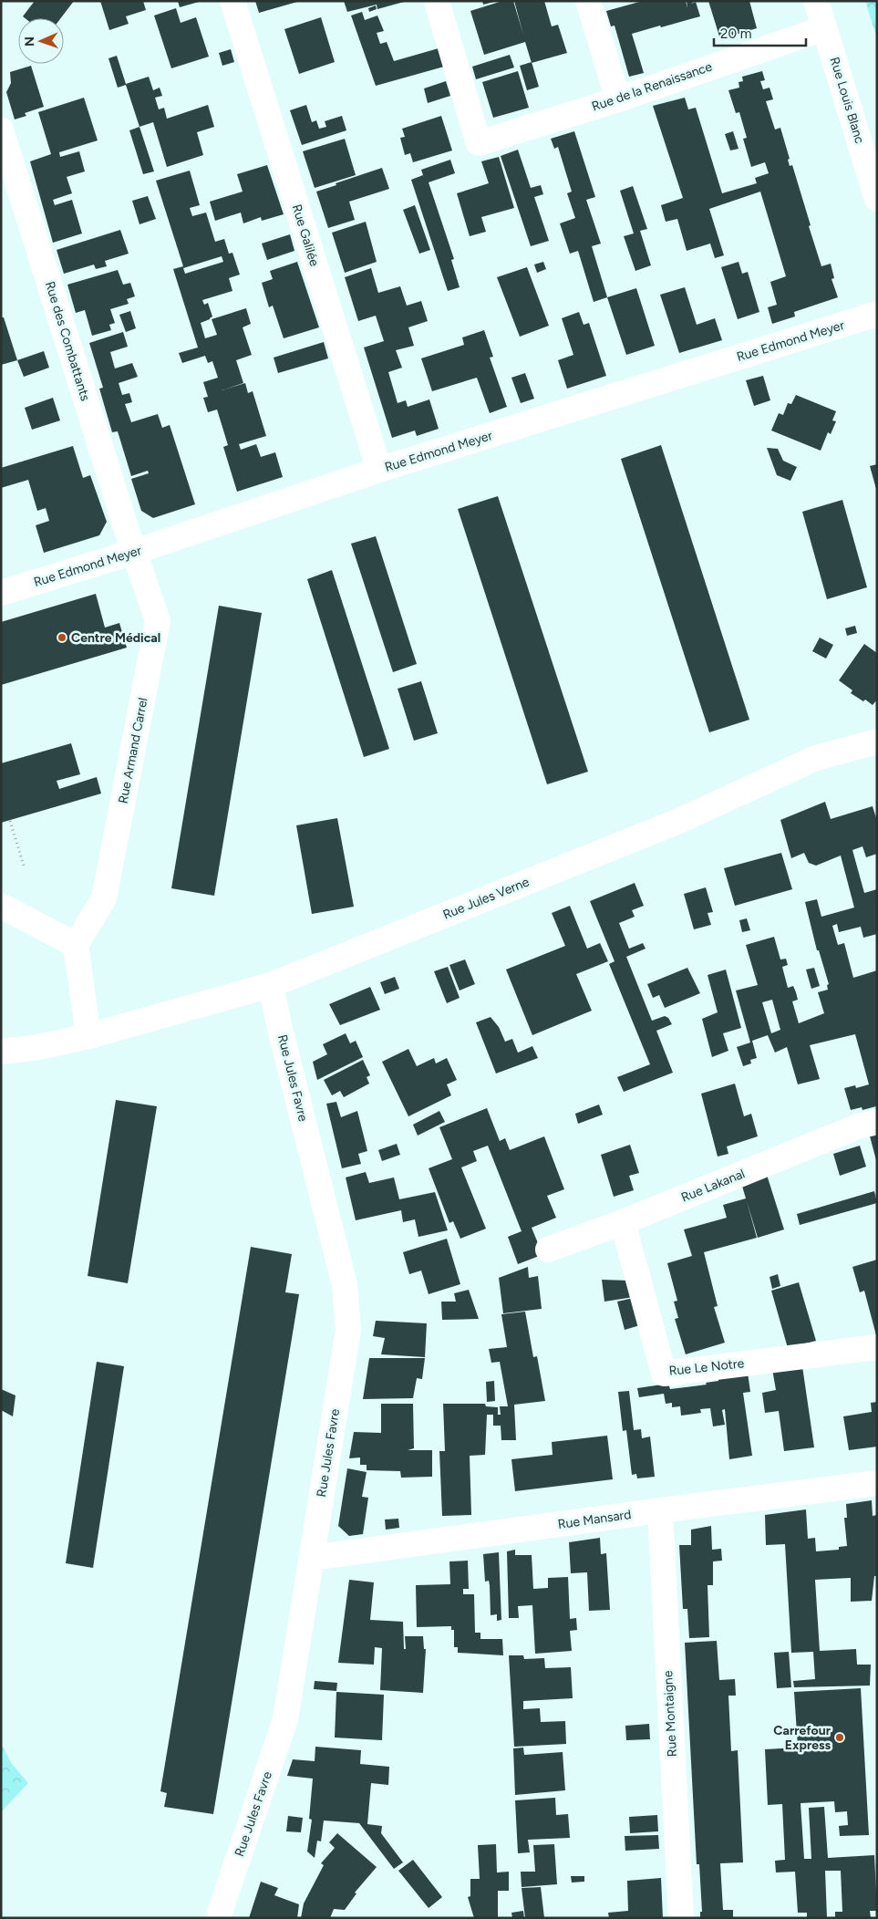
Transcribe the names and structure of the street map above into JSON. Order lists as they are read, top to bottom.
{
  "streets": {
    "street": [
      "Rue de la Renaissance",
      "Rue Louis Blanc",
      "Rue Galilée",
      "Rue des Combattants",
      "Rue Edmond Meyer",
      "Rue Armand Carrel",
      "Rue Jules Verne",
      "Rue Jules Favre",
      "Rue Lakanal",
      "Rue Le Notre",
      "Rue Mansard",
      "Rue Montaigne"
    ]
  },
  "crossings": [
    ["Rue de la Renaissance", "Rue Louis Blanc"],
    ["Rue Galilée", "Rue Edmond Meyer"],
    ["Rue des Combattants", "Rue Edmond Meyer"],
    ["Rue des Combattants", "Rue Armand Carrel"],
    ["Rue Edmond Meyer", "Rue Armand Carrel"],
    ["Rue Jules Verne", "Rue Jules Favre"],
    ["Rue Jules Favre", "Rue Mansard"],
    ["Rue Lakanal", "Rue Le Notre"],
    ["Rue Mansard", "Rue Montaigne"]
  ],
  "places": ["Centre Médical", "Carrefour Express"],
  "scale_bar": "20 m",
  "north": "left"
}
